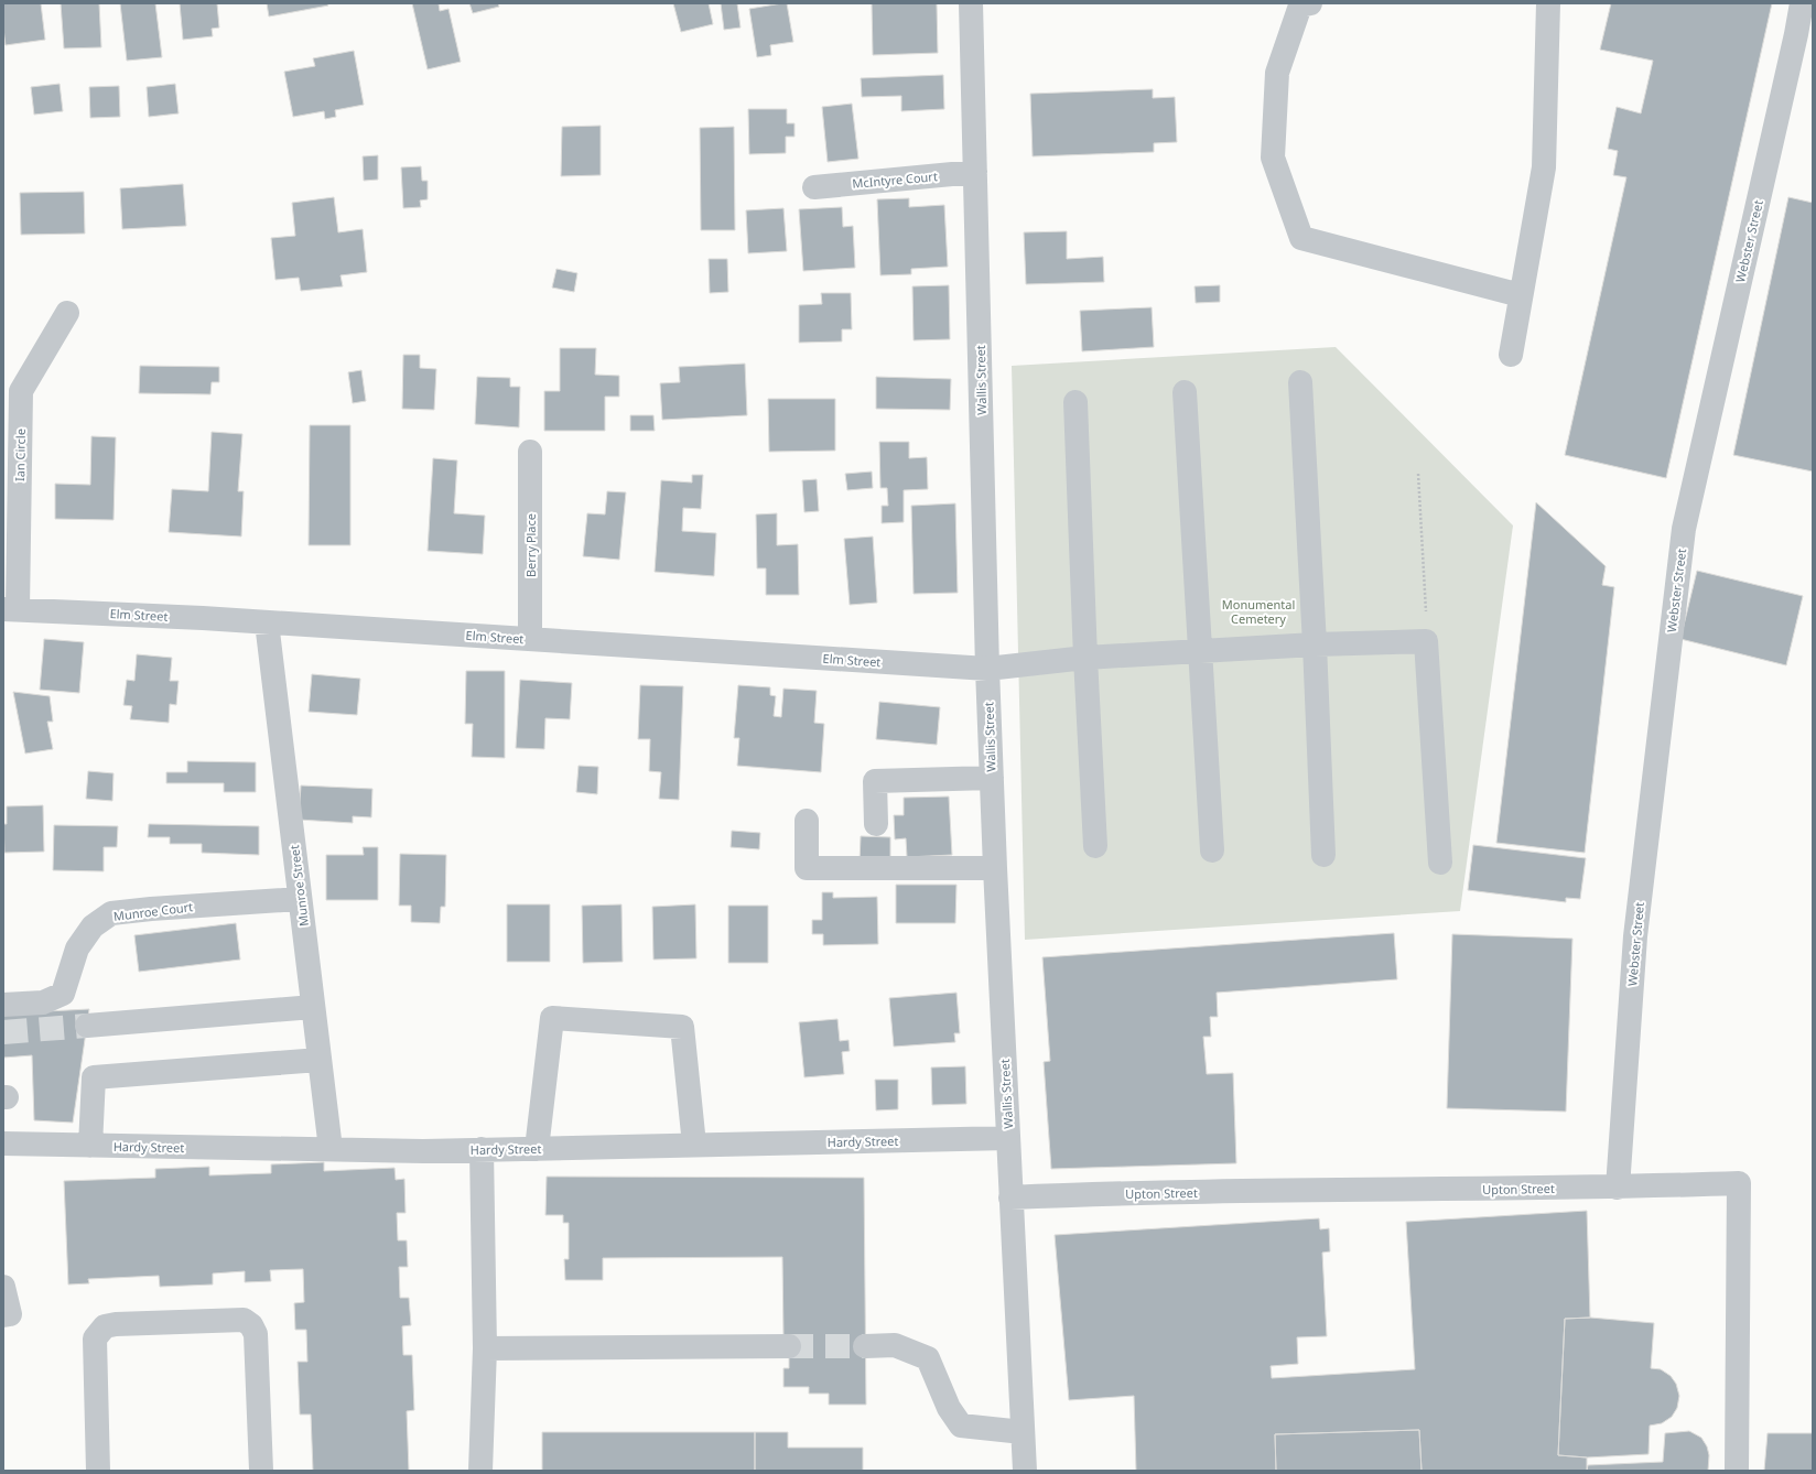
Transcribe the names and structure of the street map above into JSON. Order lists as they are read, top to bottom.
{
  "streets": {
    "street": [
      "McIntyre Court",
      "Webster Street",
      "Wallis Street",
      "Ian Circle",
      "Berry Place",
      "Elm Street",
      "Munroe Street",
      "Munroe Court",
      "Hardy Street",
      "Upton Street"
    ]
  },
  "crossings": [
    ["McIntyre Court", "Wallis Street"],
    ["Webster Street", "Upton Street"],
    ["Wallis Street", "Elm Street"],
    ["Wallis Street", "Hardy Street"],
    ["Wallis Street", "Upton Street"],
    ["Ian Circle", "Elm Street"],
    ["Berry Place", "Elm Street"],
    ["Elm Street", "Munroe Street"],
    ["Munroe Street", "Munroe Court"],
    ["Munroe Street", "Hardy Street"]
  ],
  "parks": ["Monumental Cemetery"]
}
